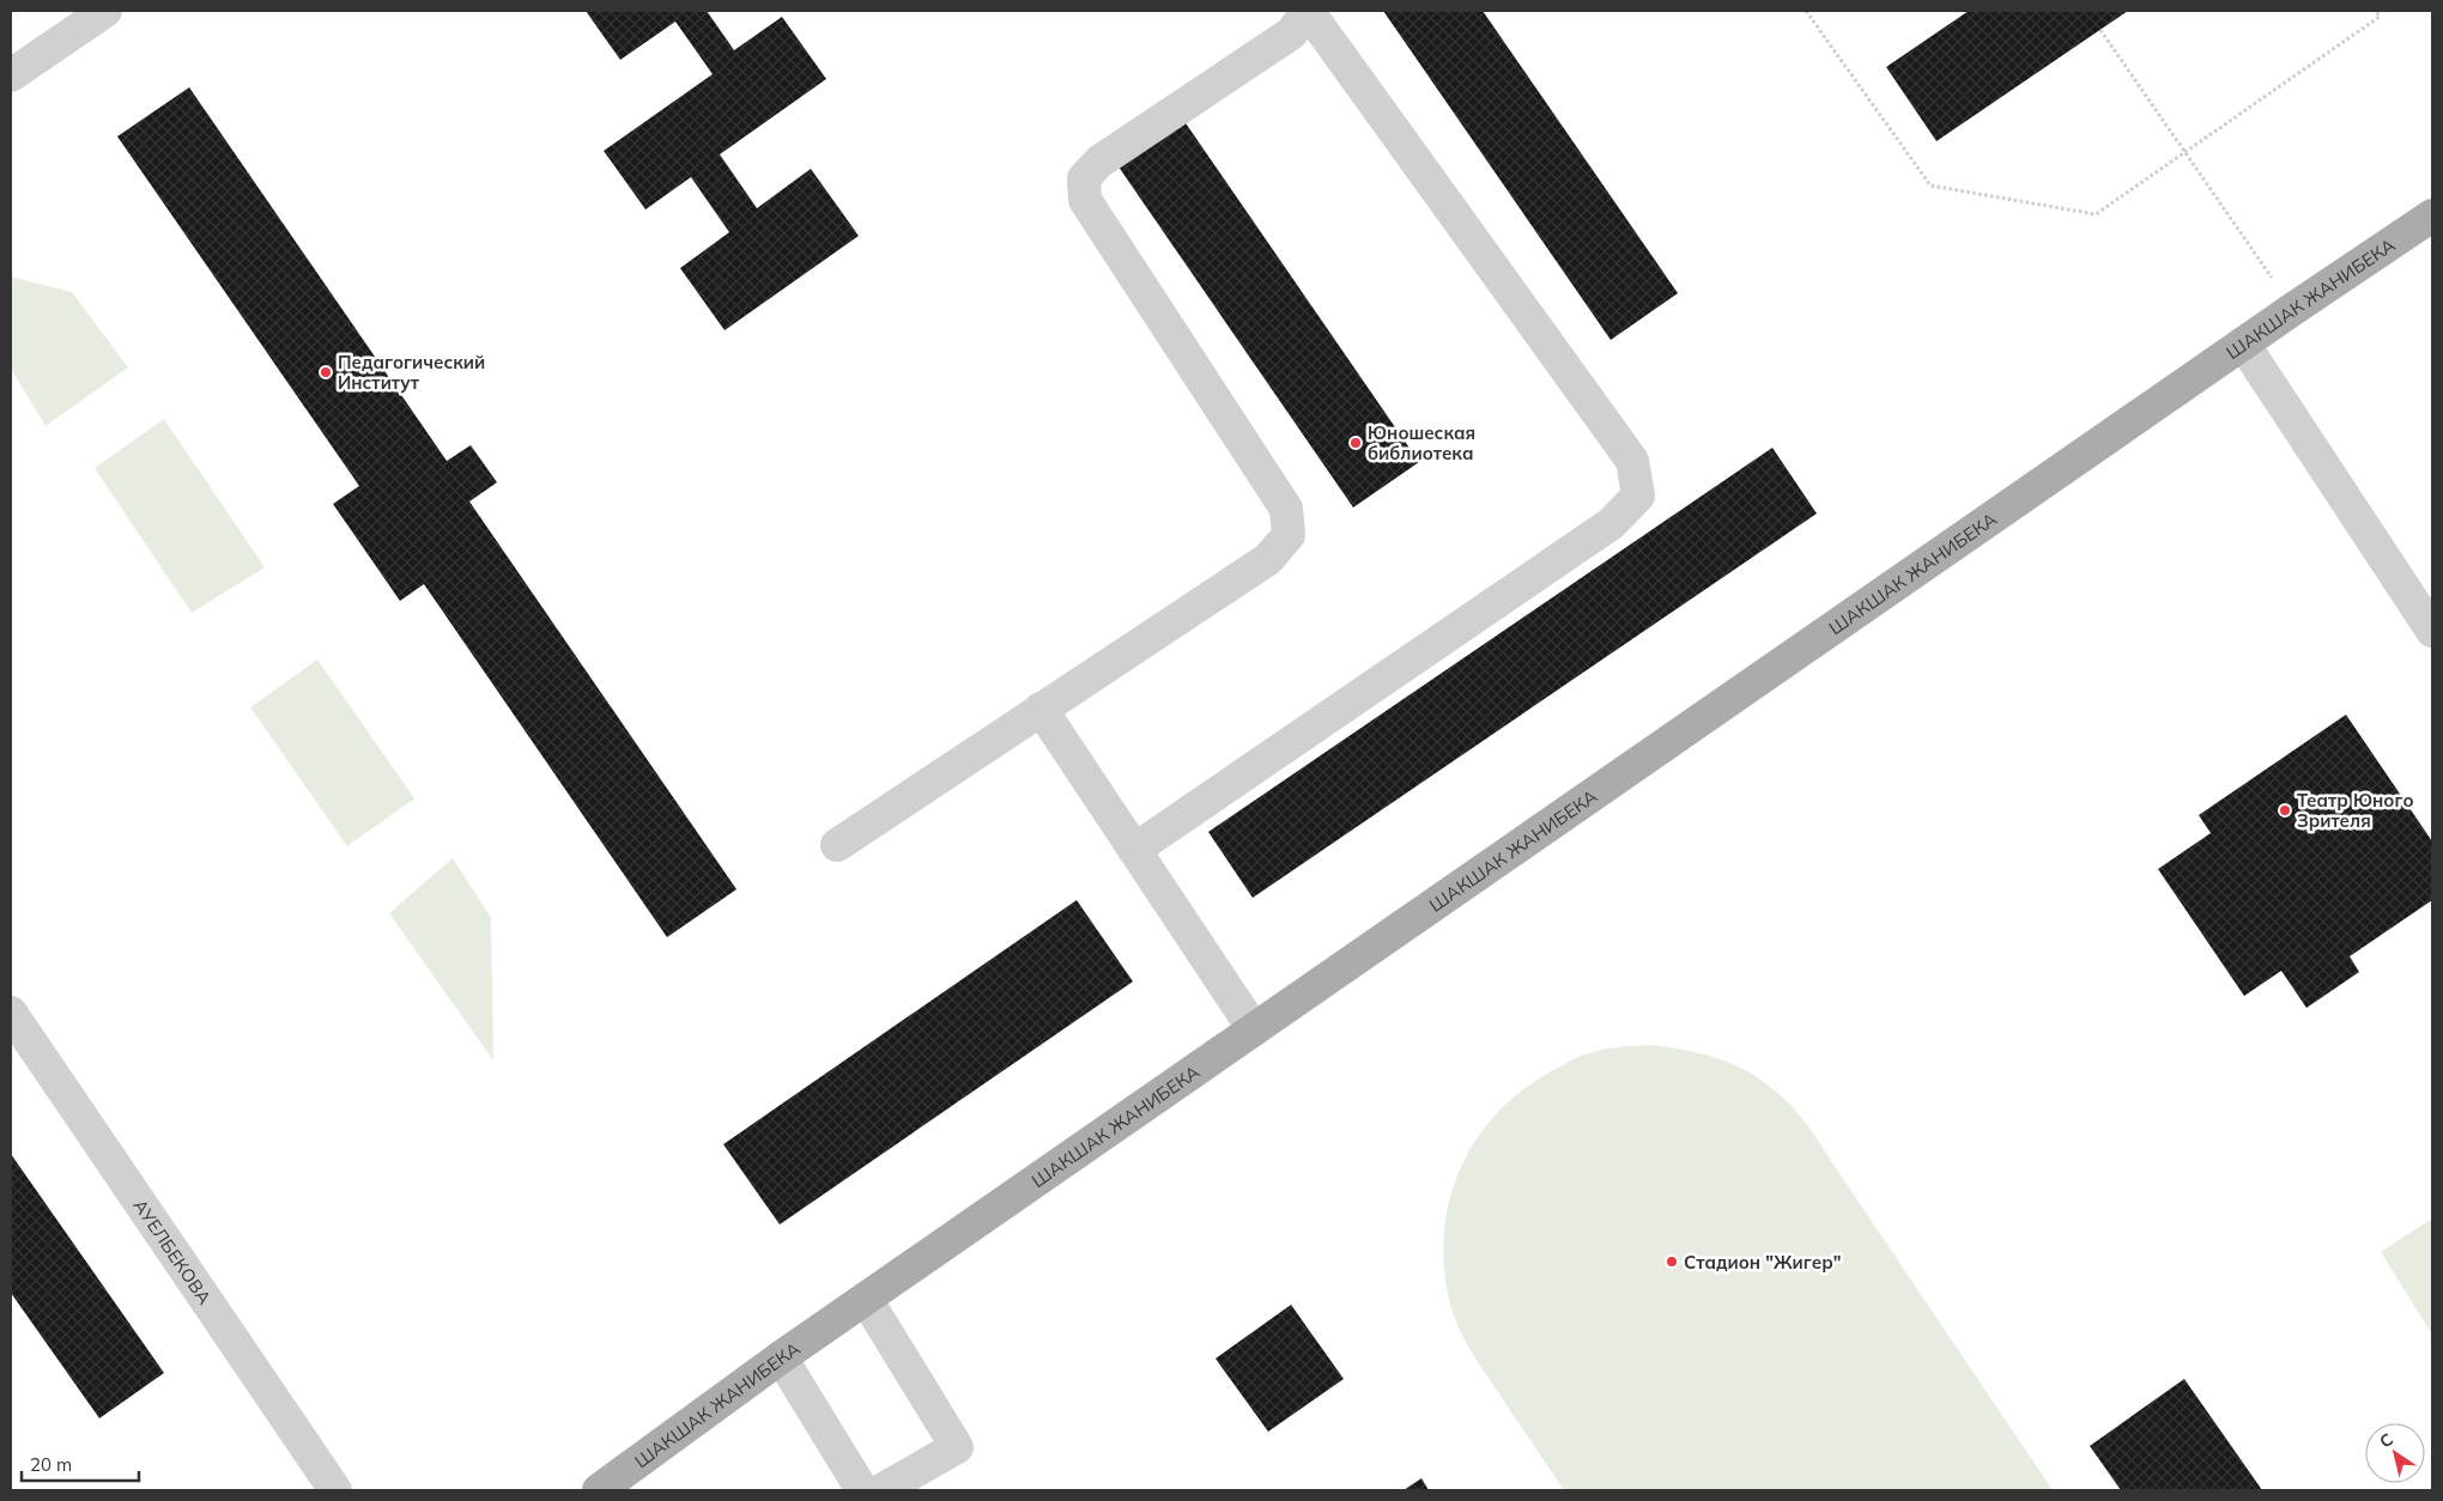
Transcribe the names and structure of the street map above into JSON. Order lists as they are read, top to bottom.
{
  "streets": {
    "main road": ["ШАКШАК ЖАНИБЕКА"],
    "street": ["АУЕЛБЕКОВА"]
  },
  "places": [
    "Педагогический Институт",
    "Юношеская библиотека",
    "Театр Юного Зрителя",
    "Стадион \"Жигер\""
  ],
  "scale_bar": "20 m",
  "north": "top left"
}
